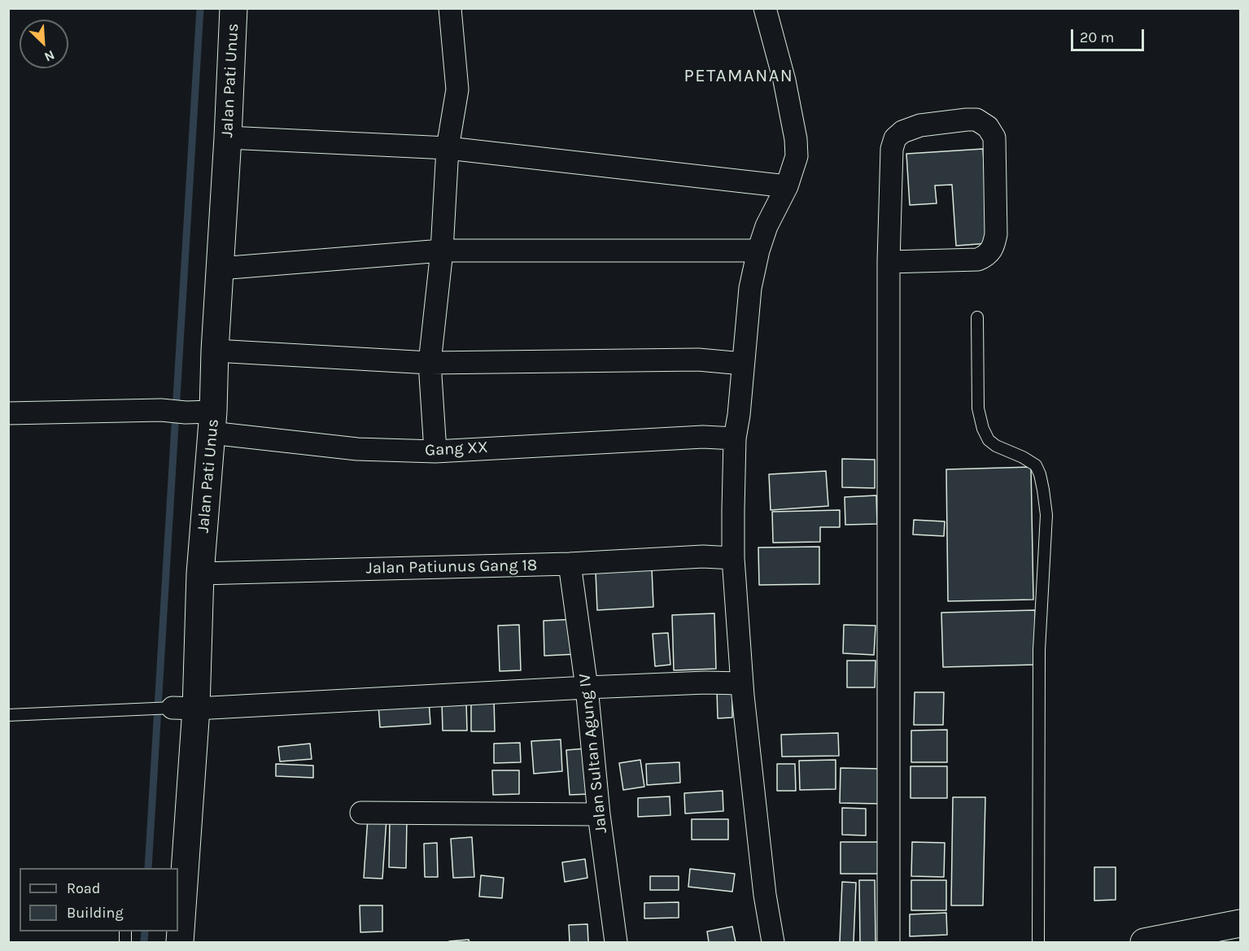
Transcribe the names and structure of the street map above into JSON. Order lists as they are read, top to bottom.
{
  "streets": {
    "main road": ["Jalan Pati Unus"],
    "street": ["Gang XX", "Jalan Patiunus Gang 18", "Jalan Sultan Agung IV"]
  },
  "crossings": [
    ["Jalan Pati Unus", "Gang XX"],
    ["Jalan Pati Unus", "Jalan Patiunus Gang 18"],
    ["Jalan Patiunus Gang 18", "Jalan Sultan Agung IV"]
  ],
  "districts": ["PETAMANAN"],
  "legend": ["Road", "Building"],
  "scale_bar": "20 m",
  "north": "bottom right"
}
